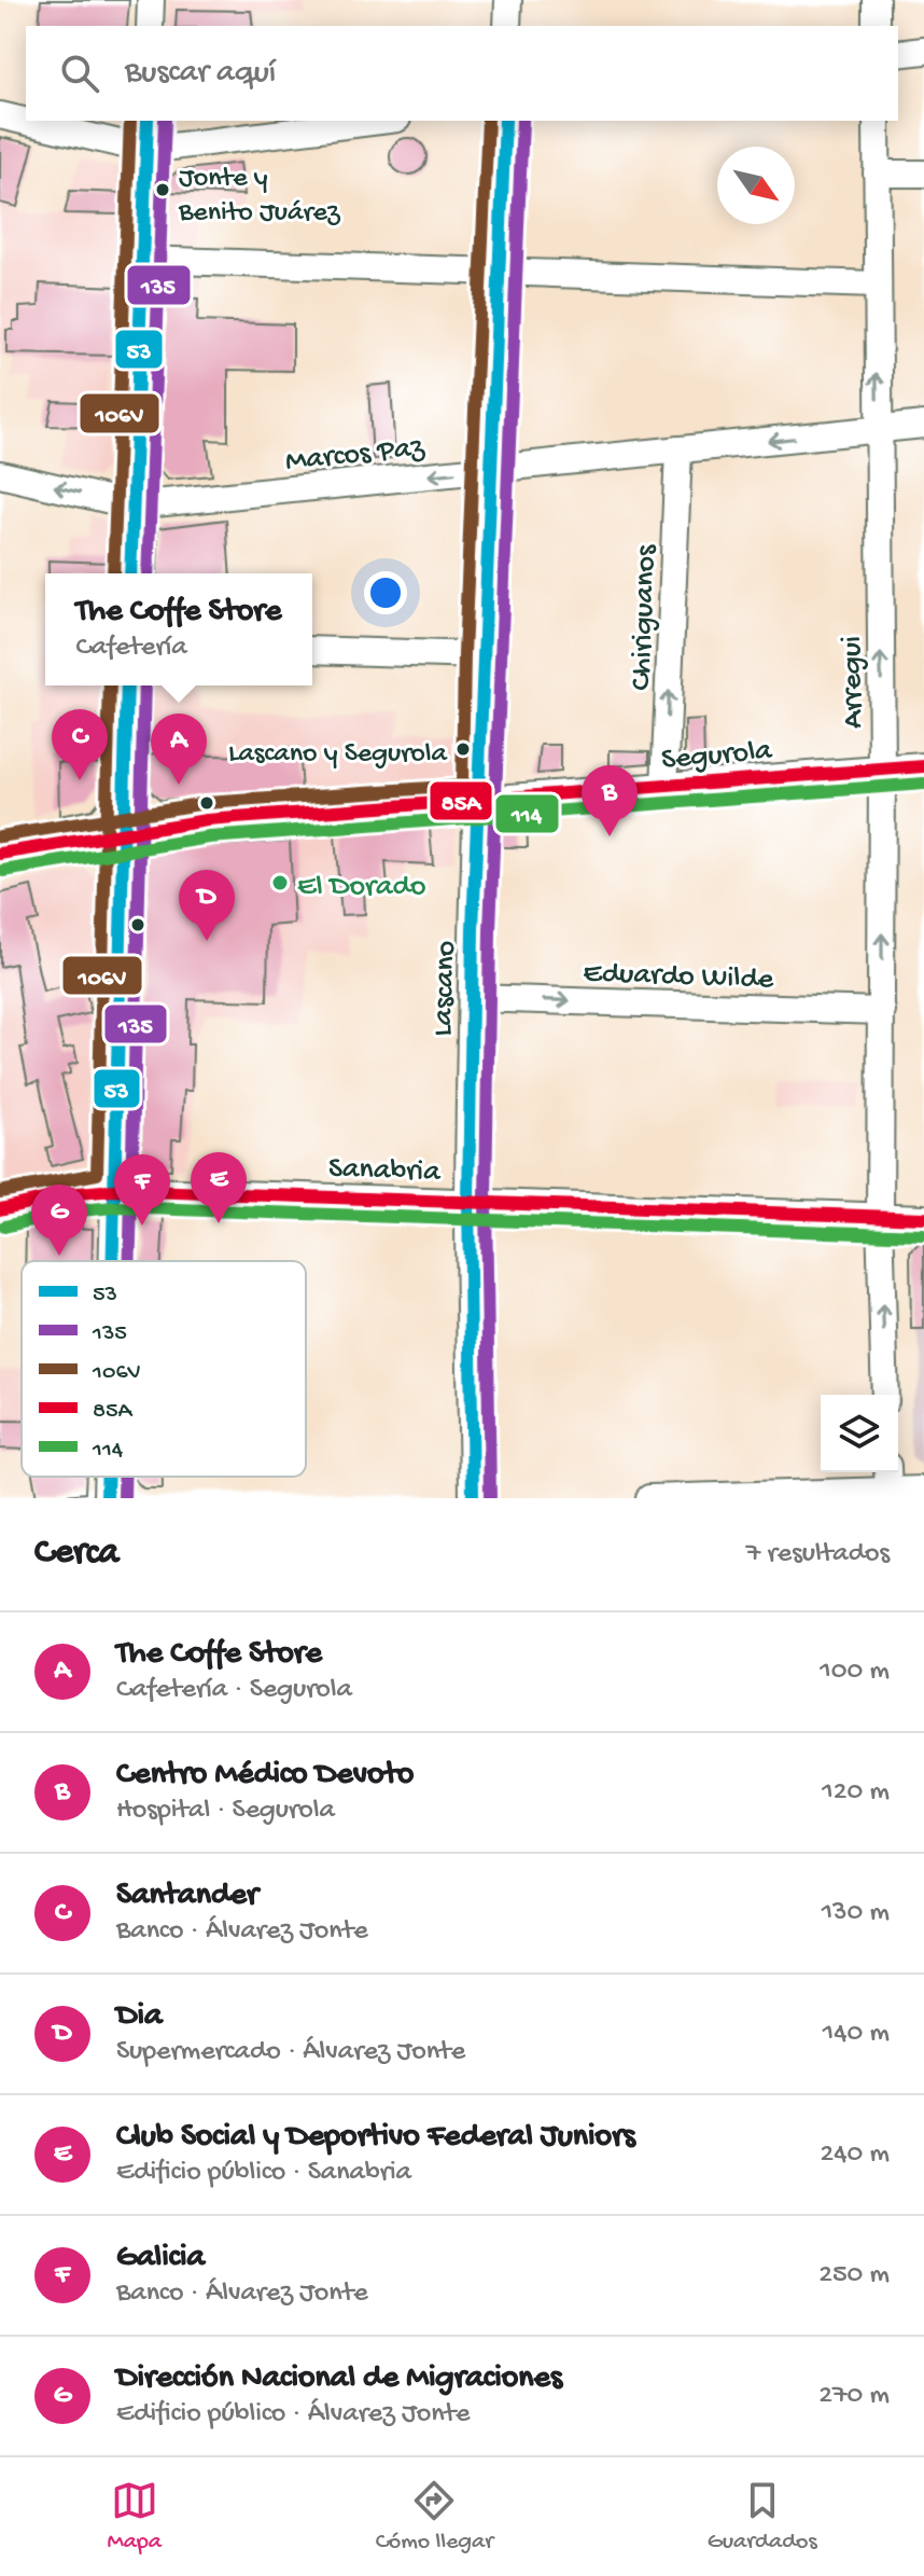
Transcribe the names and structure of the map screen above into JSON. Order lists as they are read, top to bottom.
{
  "streets": {
    "street": [
      "Marcos Paz",
      "Chiriguanos",
      "Arregui",
      "Segurola",
      "Eduardo Wilde",
      "Lascano",
      "Sanabria"
    ]
  },
  "crossings": [
    ["Marcos Paz", "Chiriguanos"],
    ["Marcos Paz", "Arregui"],
    ["Marcos Paz", "Lascano"],
    ["Chiriguanos", "Segurola"],
    ["Arregui", "Segurola"],
    ["Arregui", "Eduardo Wilde"],
    ["Arregui", "Sanabria"],
    ["Segurola", "Lascano"],
    ["Eduardo Wilde", "Lascano"],
    ["Lascano", "Sanabria"]
  ],
  "one_way": ["Chiriguanos", "Arregui", "Eduardo Wilde"],
  "places": ["Jonte y Benito Juárez", "Lascano y Segurola", "El Dorado"],
  "lines": [
    "transit line 53",
    "transit line 135",
    "transit line 106V",
    "transit line 85A",
    "transit line 114"
  ],
  "legend": [
    "53",
    "135",
    "106V",
    "85A",
    "114"
  ],
  "north": "bottom right",
  "page": {
    "search": "Buscar aquí",
    "popup": ["The Coffe Store", "Cafetería"],
    "pins": [
      "C",
      "A",
      "B",
      "D",
      "E",
      "F",
      "G"
    ],
    "heading": ["Cerca", "7 resultados"],
    "list": [
      {
        "mark": "A",
        "name": "The Coffe Store",
        "note": "Cafetería · Segurola",
        "value": "100 m"
      },
      {
        "mark": "B",
        "name": "Centro Médico Devoto",
        "note": "Hospital · Segurola",
        "value": "120 m"
      },
      {
        "mark": "C",
        "name": "Santander",
        "note": "Banco · Álvarez Jonte",
        "value": "130 m"
      },
      {
        "mark": "D",
        "name": "Dia",
        "note": "Supermercado · Álvarez Jonte",
        "value": "140 m"
      },
      {
        "mark": "E",
        "name": "Club Social y Deportivo Federal Juniors",
        "note": "Edificio público · Sanabria",
        "value": "240 m"
      },
      {
        "mark": "F",
        "name": "Galicia",
        "note": "Banco · Álvarez Jonte",
        "value": "250 m"
      },
      {
        "mark": "G",
        "name": "Dirección Nacional de Migraciones",
        "note": "Edificio público · Álvarez Jonte",
        "value": "270 m"
      }
    ],
    "nav": ["Mapa", "Cómo llegar", "Guardados"]
  }
}
